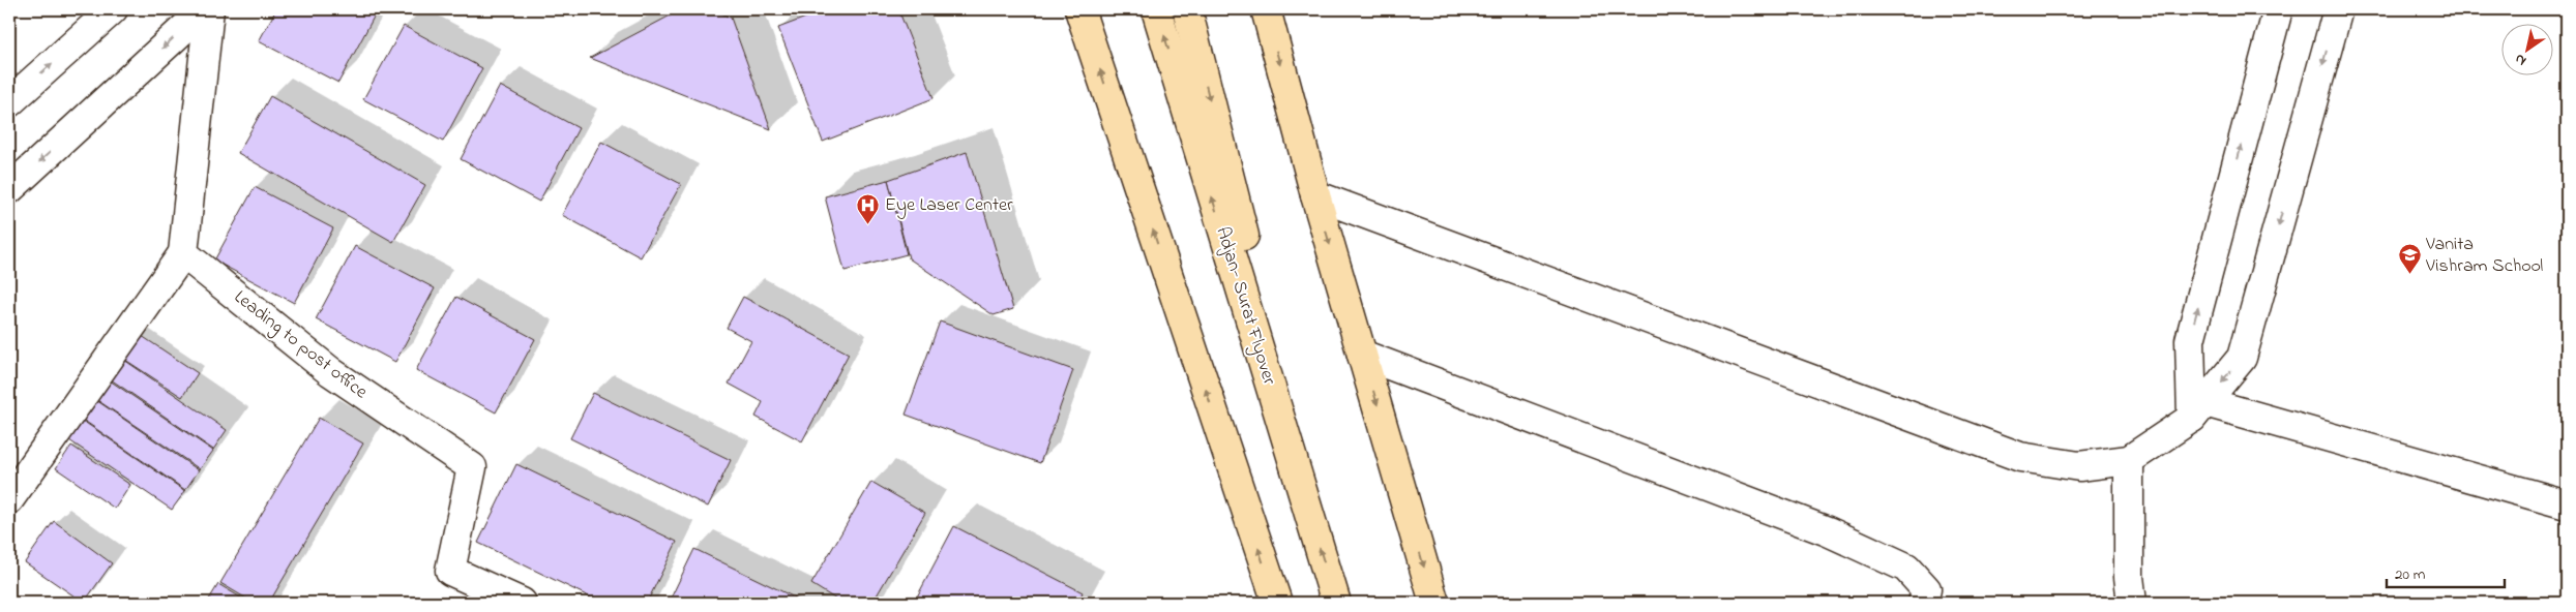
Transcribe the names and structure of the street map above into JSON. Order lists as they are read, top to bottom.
{
  "streets": {
    "highway": ["Adjan- Surat Flyover"],
    "street": ["Leading to post office"]
  },
  "places": {
    "hospital": ["Eye Laser Center"],
    "school or university": ["Vanita Vishram School"]
  },
  "scale_bar": "20 m",
  "north": "bottom left"
}
